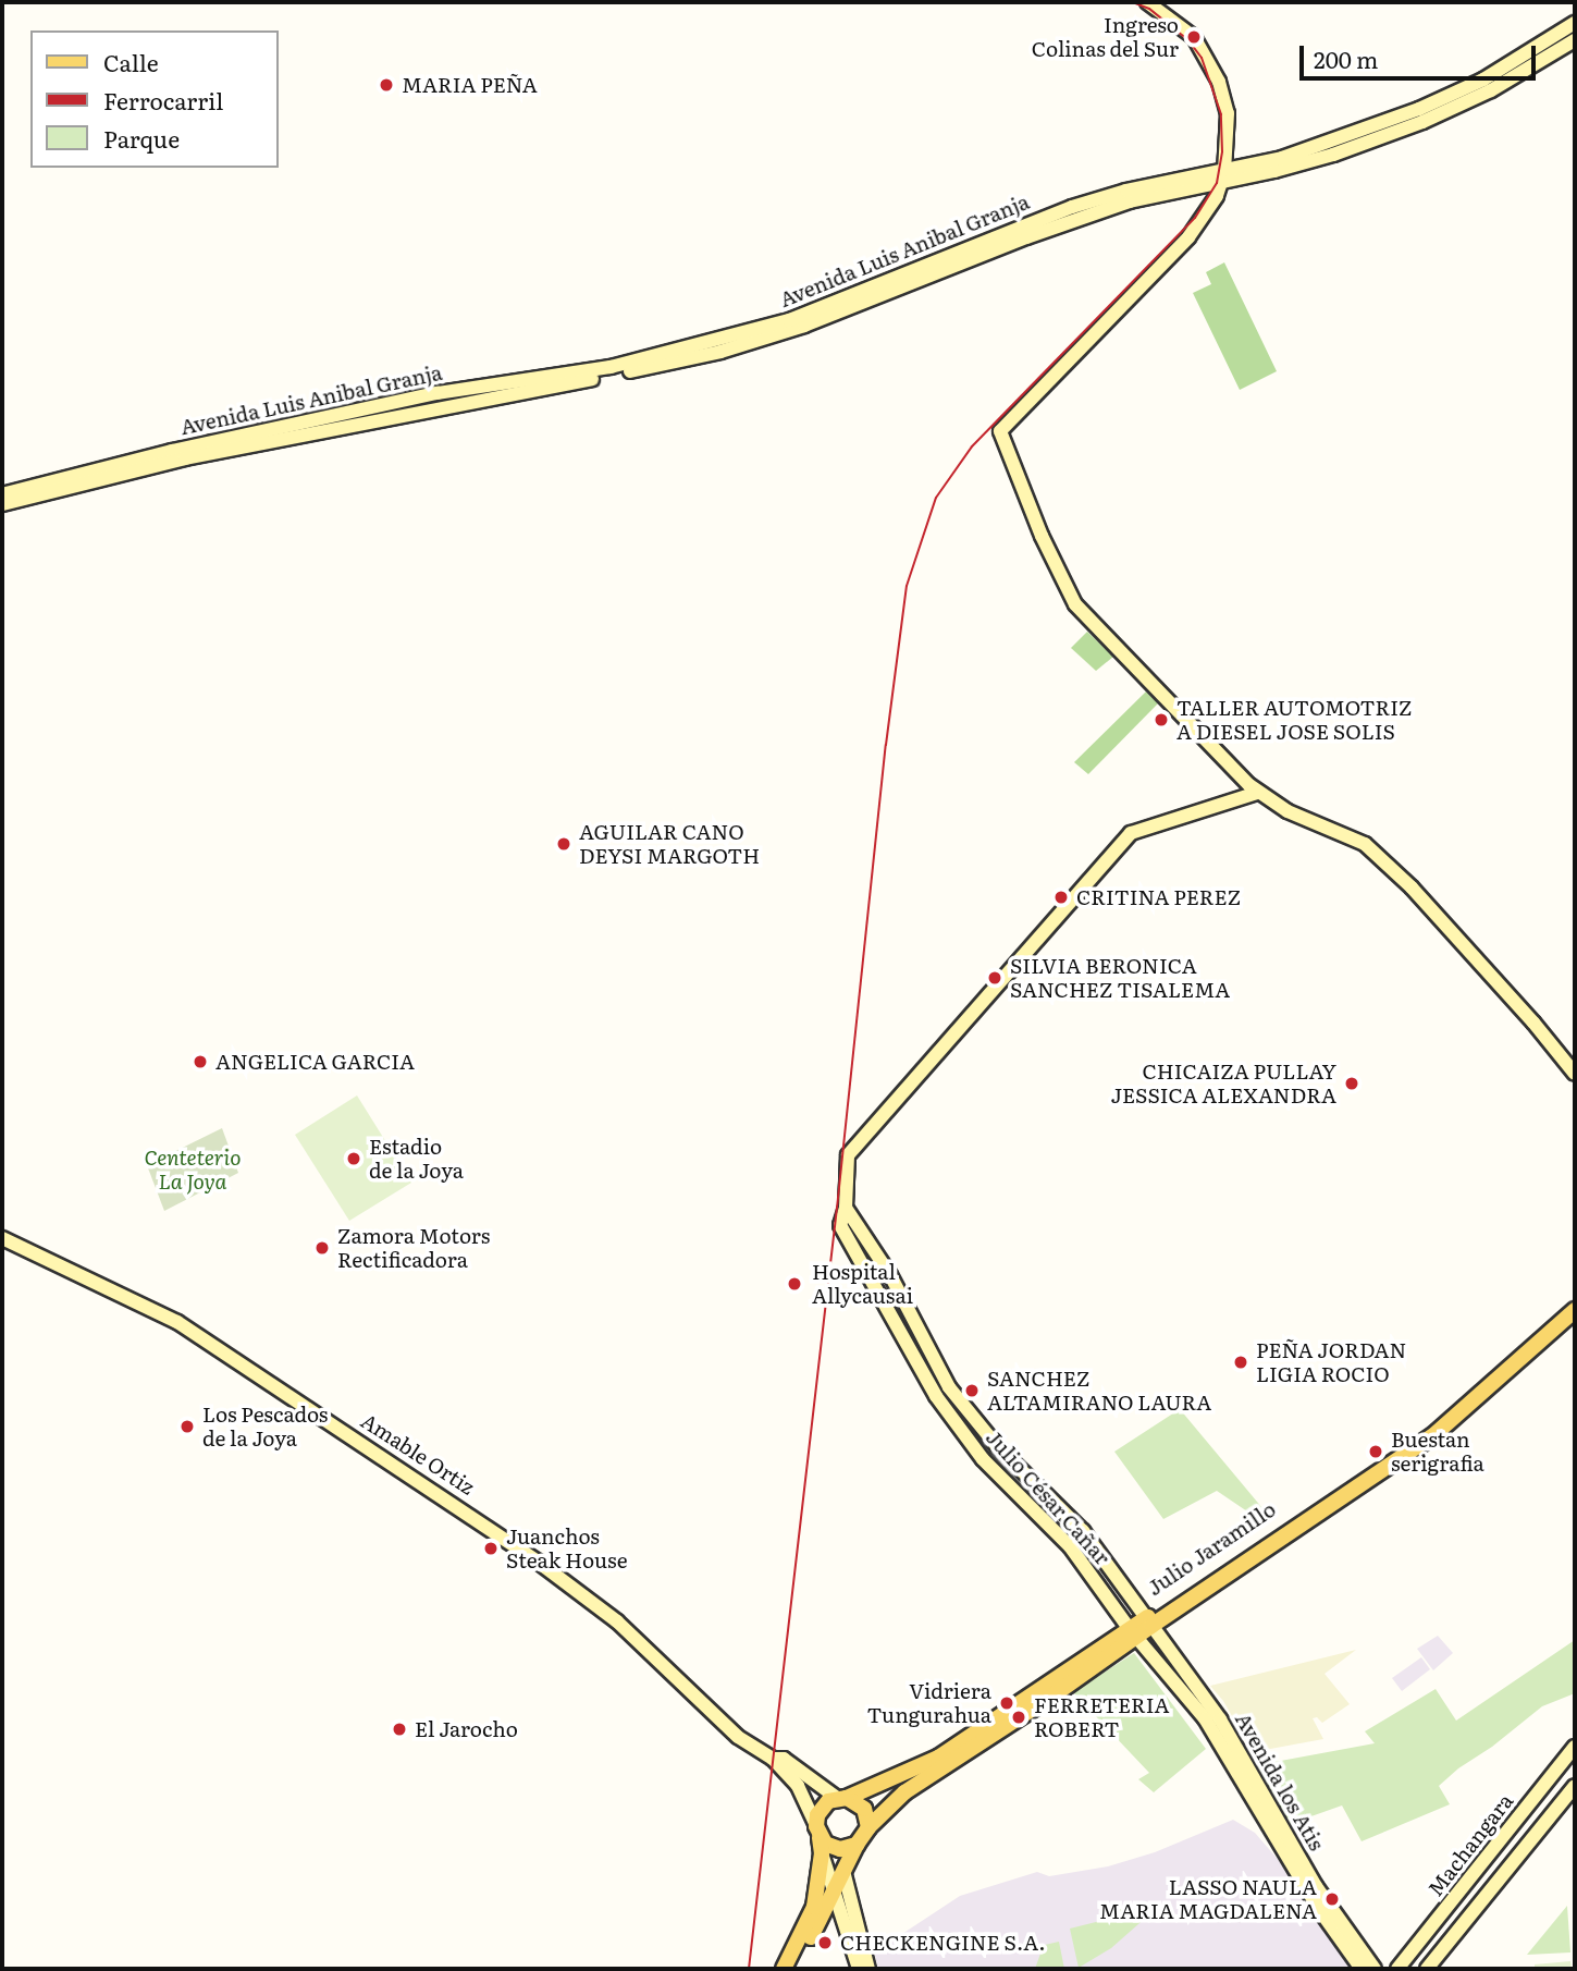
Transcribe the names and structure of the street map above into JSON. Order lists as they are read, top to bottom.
{
  "streets": {
    "main road": ["Julio Jaramillo"],
    "street": [
      "Avenida Luis Anibal Granja",
      "Amable Ortiz",
      "Julio César Cañar",
      "Avenida los Atis",
      "Machangara"
    ]
  },
  "crossings": [
    ["Amable Ortiz", "Julio Jaramillo"],
    ["Julio César Cañar", "Julio Jaramillo"],
    ["Julio César Cañar", "Avenida los Atis"],
    ["Julio Jaramillo", "Avenida los Atis"]
  ],
  "parks": ["Centeterio La Joya"],
  "places": [
    "Ingreso Colinas del Sur",
    "MARIA PEÑA",
    "TALLER AUTOMOTRIZ A DIESEL JOSE SOLIS",
    "AGUILAR CANO DEYSI MARGOTH",
    "CRITINA PEREZ",
    "SILVIA BERONICA SANCHEZ TISALEMA",
    "ANGELICA GARCIA",
    "CHICAIZA PULLAY JESSICA ALEXANDRA",
    "Estadio de la Joya",
    "Zamora Motors Rectificadora",
    "Hospital Allycausai",
    "PEÑA JORDAN LIGIA ROCIO",
    "SANCHEZ ALTAMIRANO LAURA",
    "Los Pescados de la Joya",
    "Buestan serigrafia",
    "Juanchos Steak House",
    "Vidriera Tungurahua",
    "FERRETERIA ROBERT",
    "El Jarocho",
    "LASSO NAULA MARIA MAGDALENA",
    "CHECKENGINE S.A."
  ],
  "legend": ["Calle", "Ferrocarril", "Parque"],
  "scale_bar": "200 m"
}
